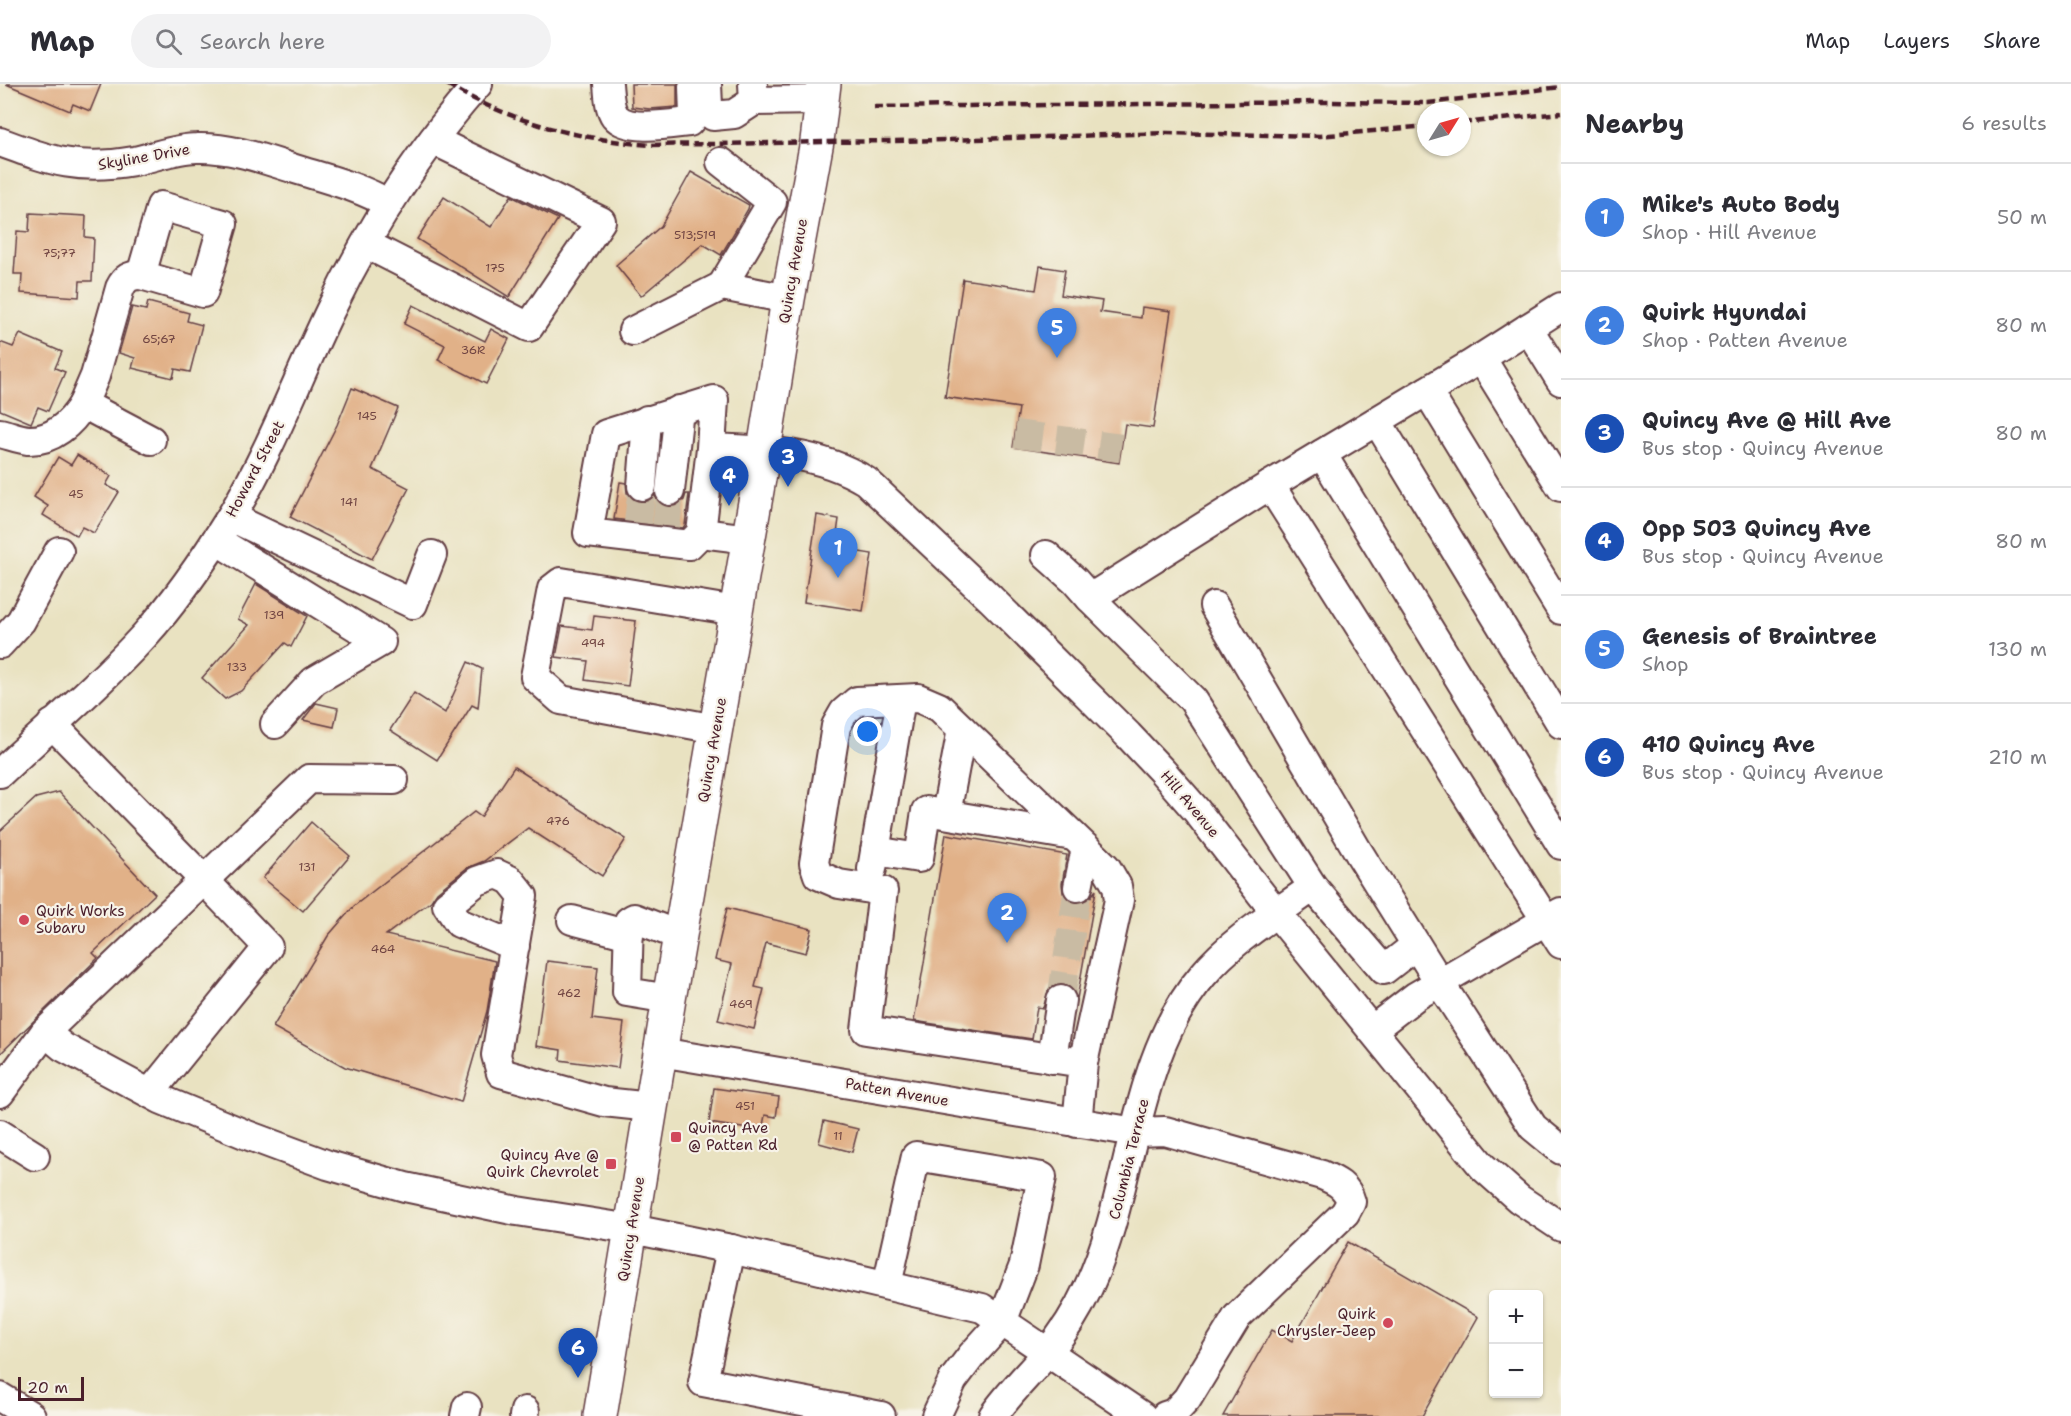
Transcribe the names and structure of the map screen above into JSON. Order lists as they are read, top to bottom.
{
  "streets": {
    "main road": ["Quincy Avenue"],
    "street": [
      "Skyline Drive",
      "Howard Street",
      "Hill Avenue",
      "Patten Avenue",
      "Columbia Terrace"
    ]
  },
  "crossings": [
    ["Skyline Drive", "Howard Street"],
    ["Quincy Avenue", "Hill Avenue"],
    ["Quincy Avenue", "Patten Avenue"],
    ["Hill Avenue", "Columbia Terrace"],
    ["Patten Avenue", "Columbia Terrace"]
  ],
  "places": {
    "other": ["Quirk Works Subaru", "Quirk Chrysler-Jeep"],
    "transit": ["Quincy Ave @ Patten Rd", "Quincy Ave @ Quirk Chevrolet"]
  },
  "house_numbers": [
    "513;519",
    "75;77",
    "175",
    "65;67",
    "36R",
    "145",
    "45",
    "141",
    "139",
    "494",
    "133",
    "476",
    "131",
    "464",
    "462",
    "469",
    "451",
    "11"
  ],
  "scale_bar": "20 m",
  "north": "top right",
  "page": {
    "header": "Map",
    "search": "Search here",
    "nav": ["Map", "Layers", "Share"],
    "heading": ["Nearby", "6 results"],
    "list": [
      {
        "mark": "1",
        "name": "Mike's Auto Body",
        "note": "Shop · Hill Avenue",
        "value": "50 m"
      },
      {
        "mark": "2",
        "name": "Quirk Hyundai",
        "note": "Shop · Patten Avenue",
        "value": "80 m"
      },
      {
        "mark": "3",
        "name": "Quincy Ave @ Hill Ave",
        "note": "Bus stop · Quincy Avenue",
        "value": "80 m"
      },
      {
        "mark": "4",
        "name": "Opp 503 Quincy Ave",
        "note": "Bus stop · Quincy Avenue",
        "value": "80 m"
      },
      {
        "mark": "5",
        "name": "Genesis of Braintree",
        "note": "Shop",
        "value": "130 m"
      },
      {
        "mark": "6",
        "name": "410 Quincy Ave",
        "note": "Bus stop · Quincy Avenue",
        "value": "210 m"
      }
    ],
    "pins": [
      "5",
      "3",
      "4",
      "1",
      "2",
      "6"
    ],
    "map_buttons": ["+", "−"],
    "scale": "20 m"
  }
}
